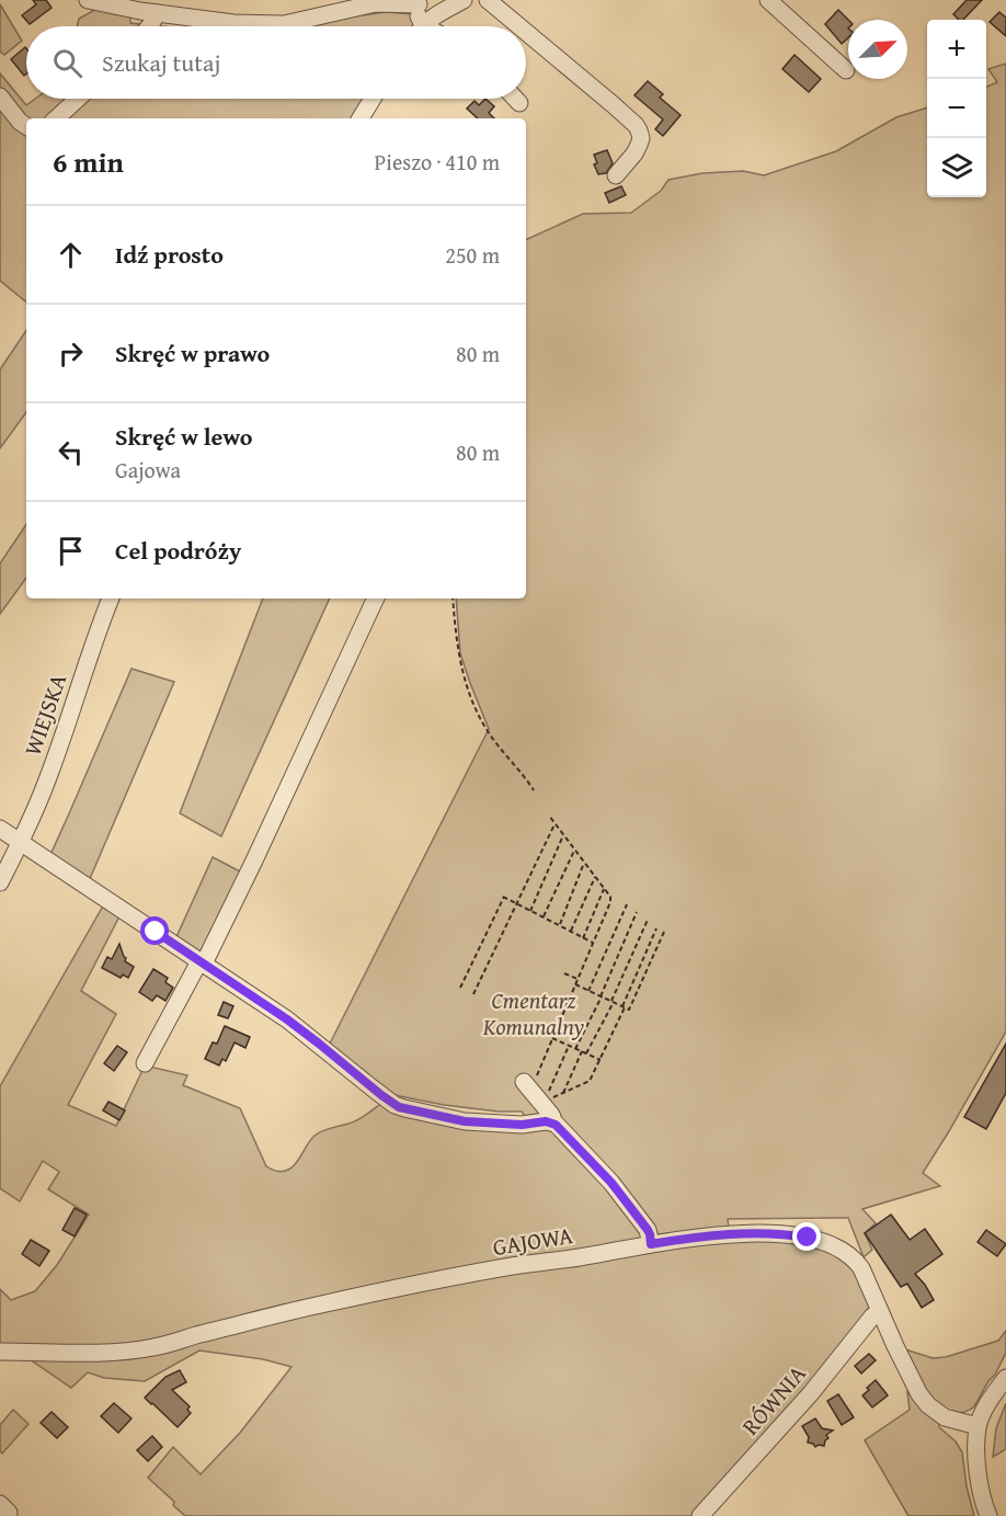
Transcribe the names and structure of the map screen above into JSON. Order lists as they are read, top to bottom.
{
  "streets": {
    "street": ["WIEJSKA", "GAJOWA", "RÓWNIA"]
  },
  "crossings": [
    ["GAJOWA", "RÓWNIA"]
  ],
  "parks": ["Cmentarz Komunalny"],
  "north": "top right",
  "page": {
    "map_buttons": ["+", "−"],
    "search": "Szukaj tutaj",
    "heading": ["6 min", "Pieszo · 410 m"],
    "list": [
      ["Idź prosto", "250 m"],
      ["Skręć w prawo", "80 m"],
      ["Skręć w lewo", "Gajowa", "80 m"],
      "Cel podróży"
    ]
  }
}
